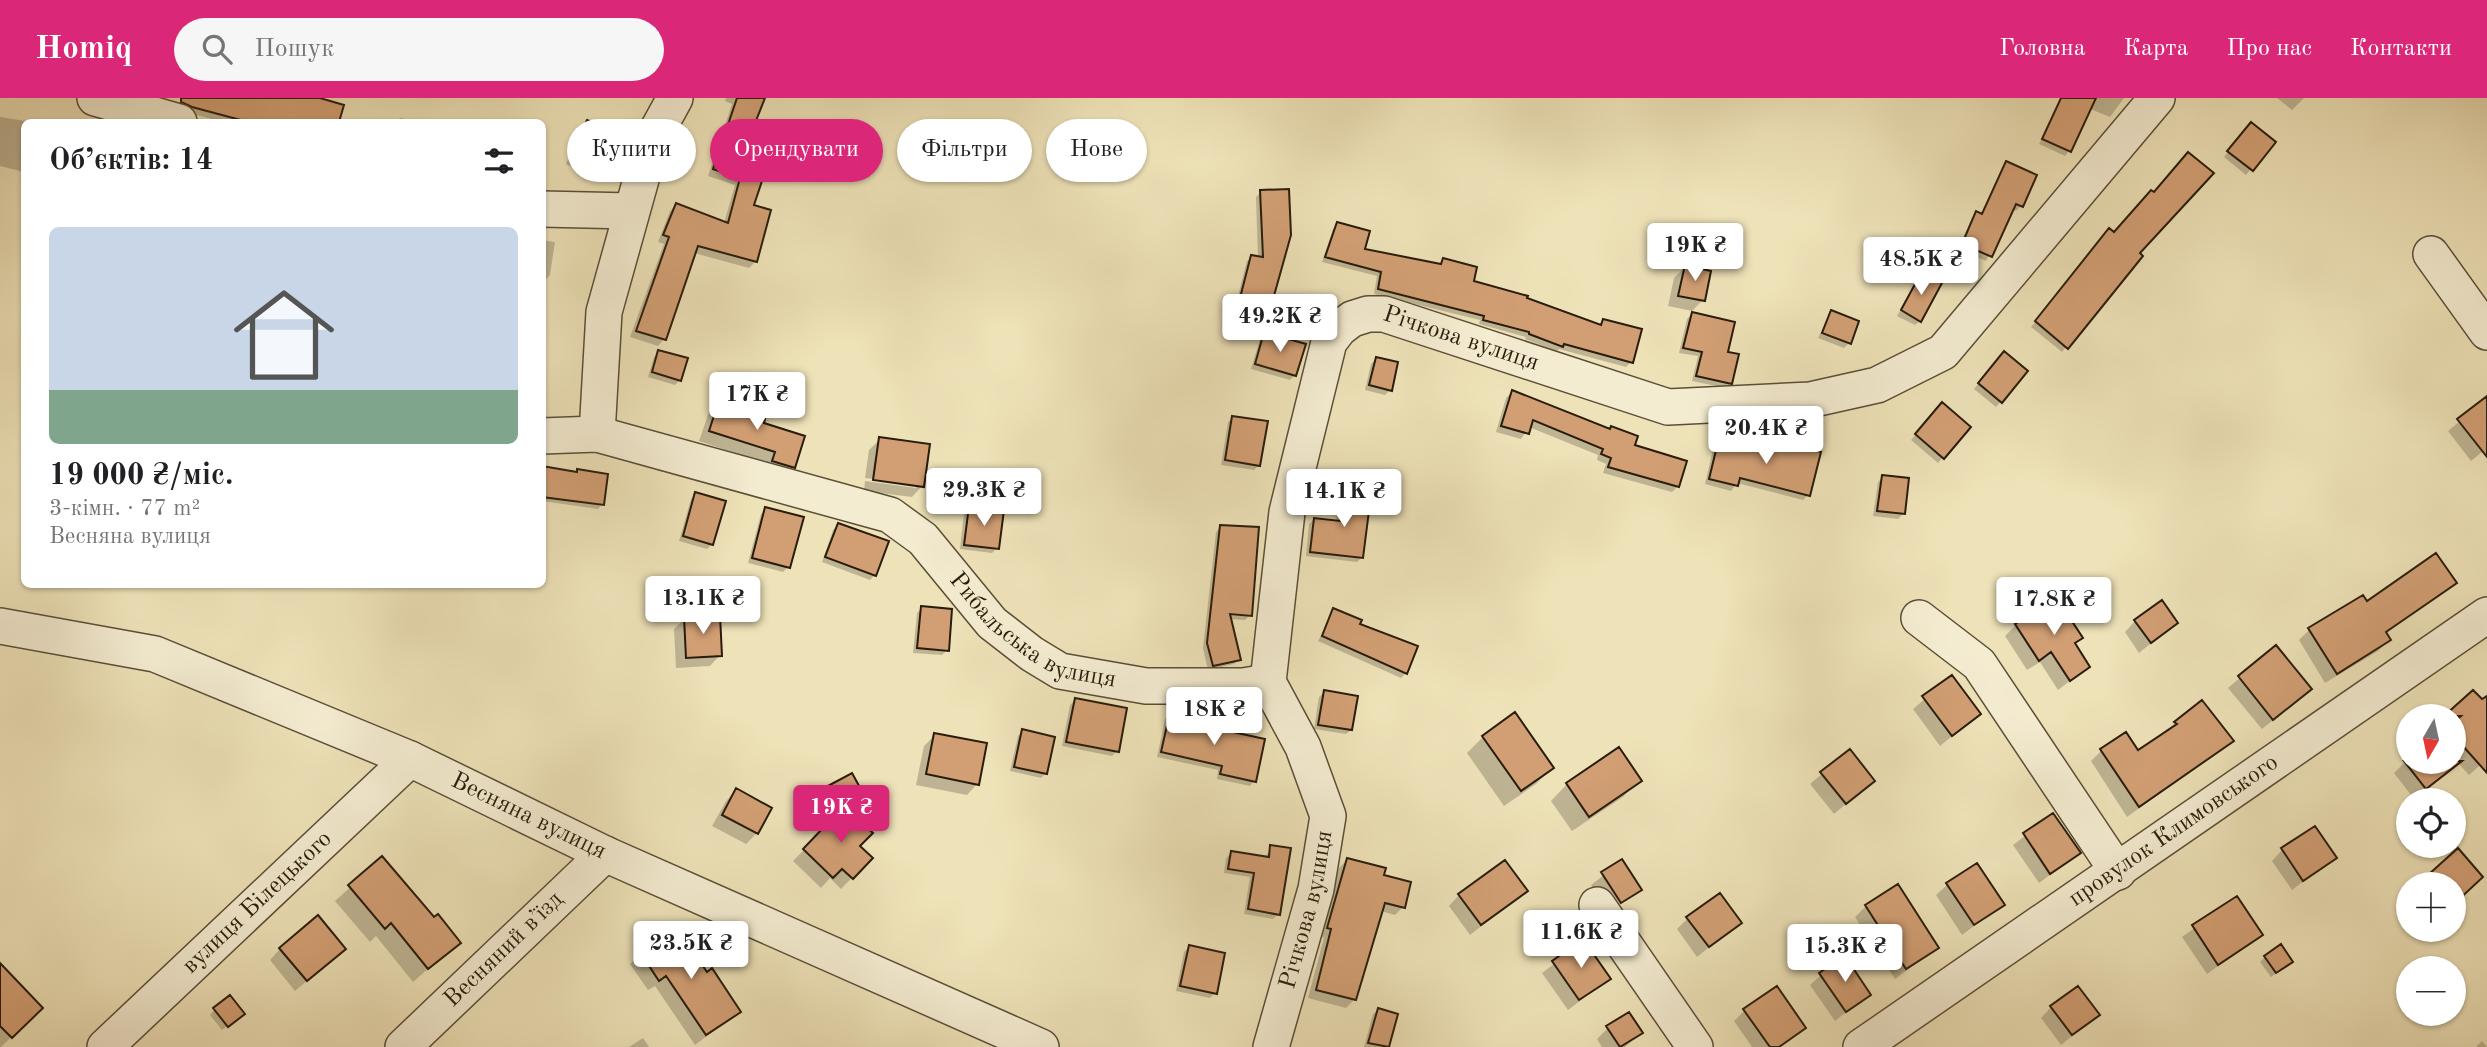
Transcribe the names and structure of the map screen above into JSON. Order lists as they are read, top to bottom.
{
  "streets": {
    "street": [
      "Річкова вулиця",
      "Рибальська вулиця",
      "Весняна вулиця",
      "провулок Климовського",
      "вулиця Білецького",
      "Весняний вʼїзд"
    ]
  },
  "crossings": [
    ["Річкова вулиця", "Рибальська вулиця"],
    ["Весняна вулиця", "вулиця Білецького"],
    ["Весняна вулиця", "Весняний вʼїзд"]
  ],
  "north": "bottom",
  "page": {
    "header": "Homiq",
    "search": "Пошук",
    "nav": [
      "Головна",
      "Карта",
      "Про нас",
      "Контакти"
    ],
    "chip": [
      "Купити",
      "Орендувати",
      "Фільтри",
      "Нове"
    ],
    "heading": "Об’єктів: 14",
    "list": [
      {
        "name": "19 000 ₴/міс.",
        "note": "3-кімн. · 77 m² · Весняна вулиця"
      }
    ],
    "price": [
      "19K ₴",
      "48.5K ₴",
      "49.2K ₴",
      "17K ₴",
      "20.4K ₴",
      "29.3K ₴",
      "14.1K ₴",
      "13.1K ₴",
      "17.8K ₴",
      "18K ₴",
      "19K ₴",
      "11.6K ₴",
      "23.5K ₴",
      "15.3K ₴"
    ],
    "map_buttons": ["+", "−"]
  }
}
